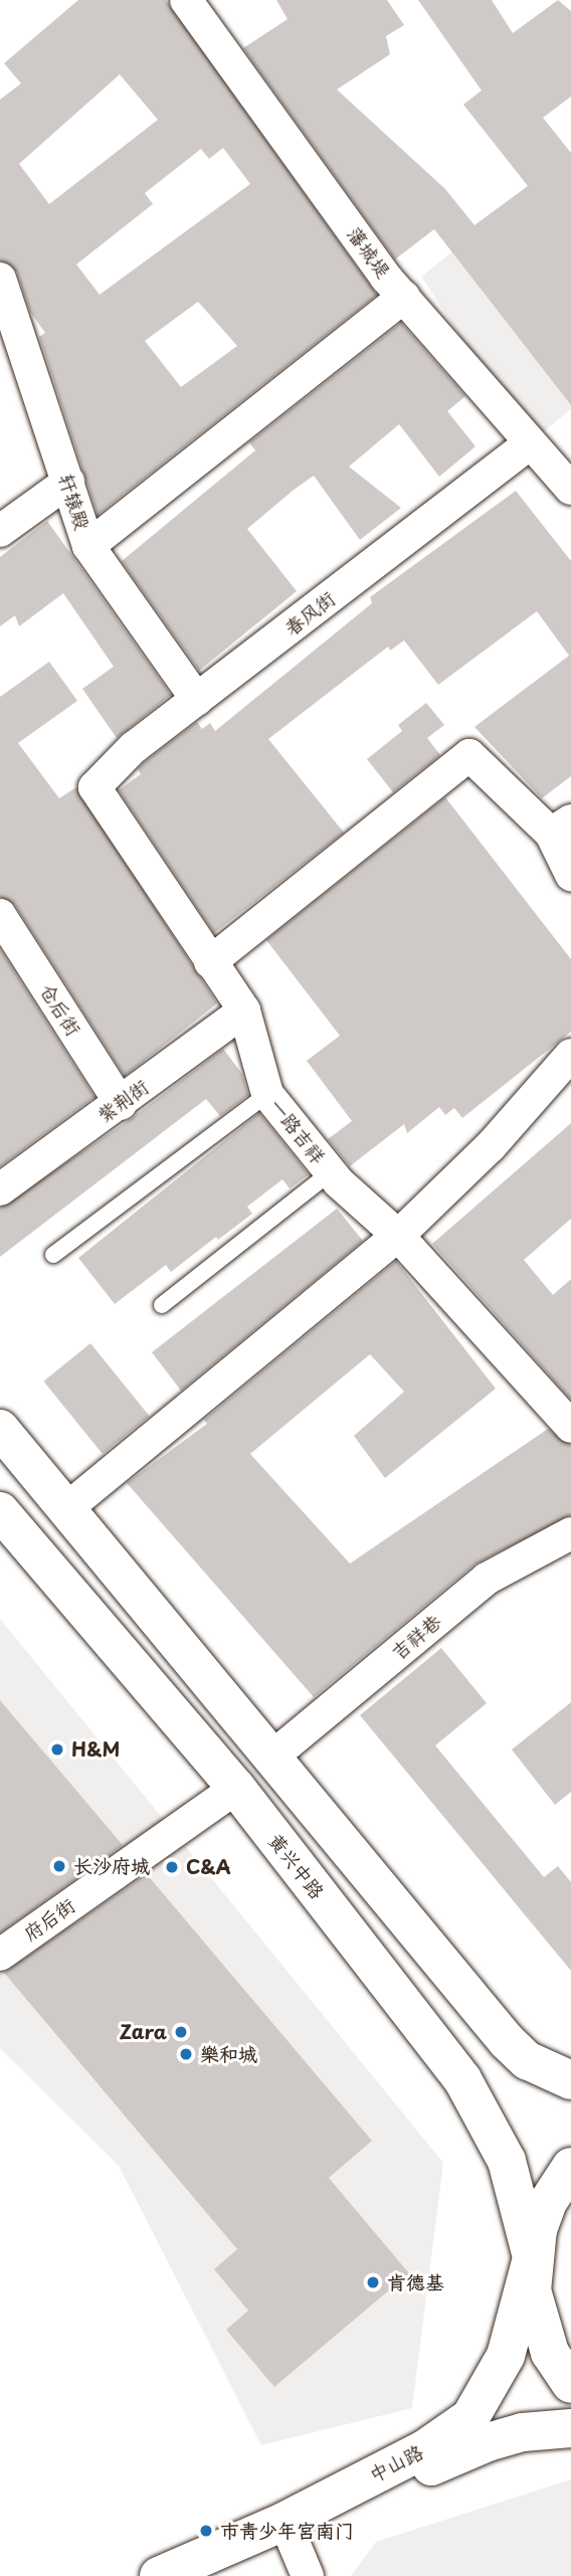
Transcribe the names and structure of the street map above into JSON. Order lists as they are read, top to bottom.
{
  "streets": {
    "main road": ["黄兴中路", "中山路"],
    "street": [
      "藩城堤",
      "轩辕殿",
      "春风街",
      "仓后街",
      "紫荆街",
      "一路吉祥",
      "吉祥巷",
      "府后街"
    ]
  },
  "crossings": [
    ["藩城堤", "春风街"],
    ["轩辕殿", "春风街"],
    ["春风街", "一路吉祥"],
    ["仓后街", "紫荆街"],
    ["紫荆街", "一路吉祥"],
    ["黄兴中路", "府后街"],
    ["黄兴中路", "中山路"]
  ],
  "places": [
    "H&M",
    "长沙府城",
    "C&A",
    "Zara",
    "樂和城",
    "肯德基",
    "市青少年宫南门"
  ]
}
